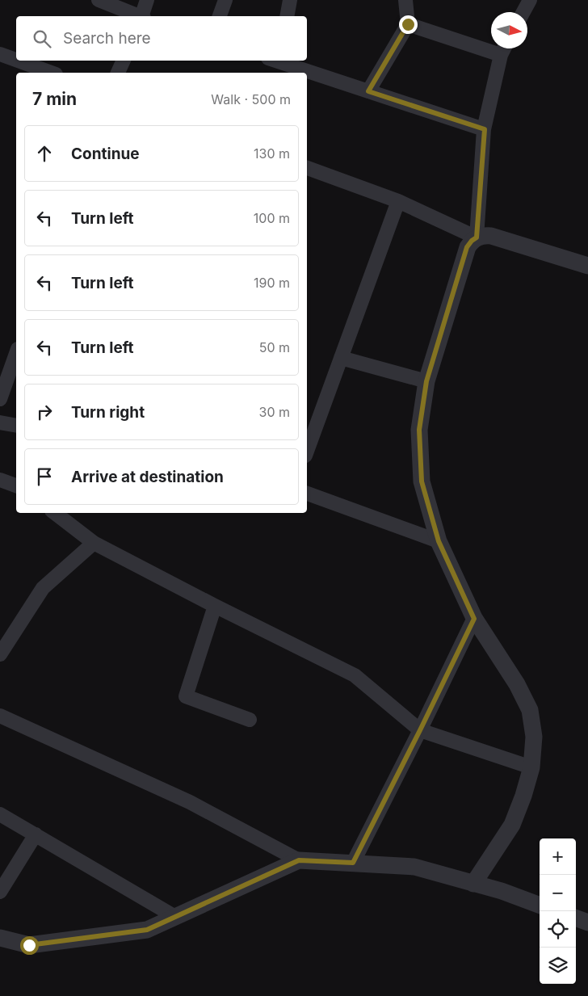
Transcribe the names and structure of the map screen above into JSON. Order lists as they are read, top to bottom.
{
  "north": "right",
  "page": {
    "search": "Search here",
    "heading": ["7 min", "Walk · 500 m"],
    "list": [
      ["Continue", "130 m"],
      ["Turn left", "100 m"],
      ["Turn left", "190 m"],
      ["Turn left", "50 m"],
      ["Turn right", "30 m"],
      "Arrive at destination"
    ],
    "map_buttons": ["+", "−"]
  }
}
